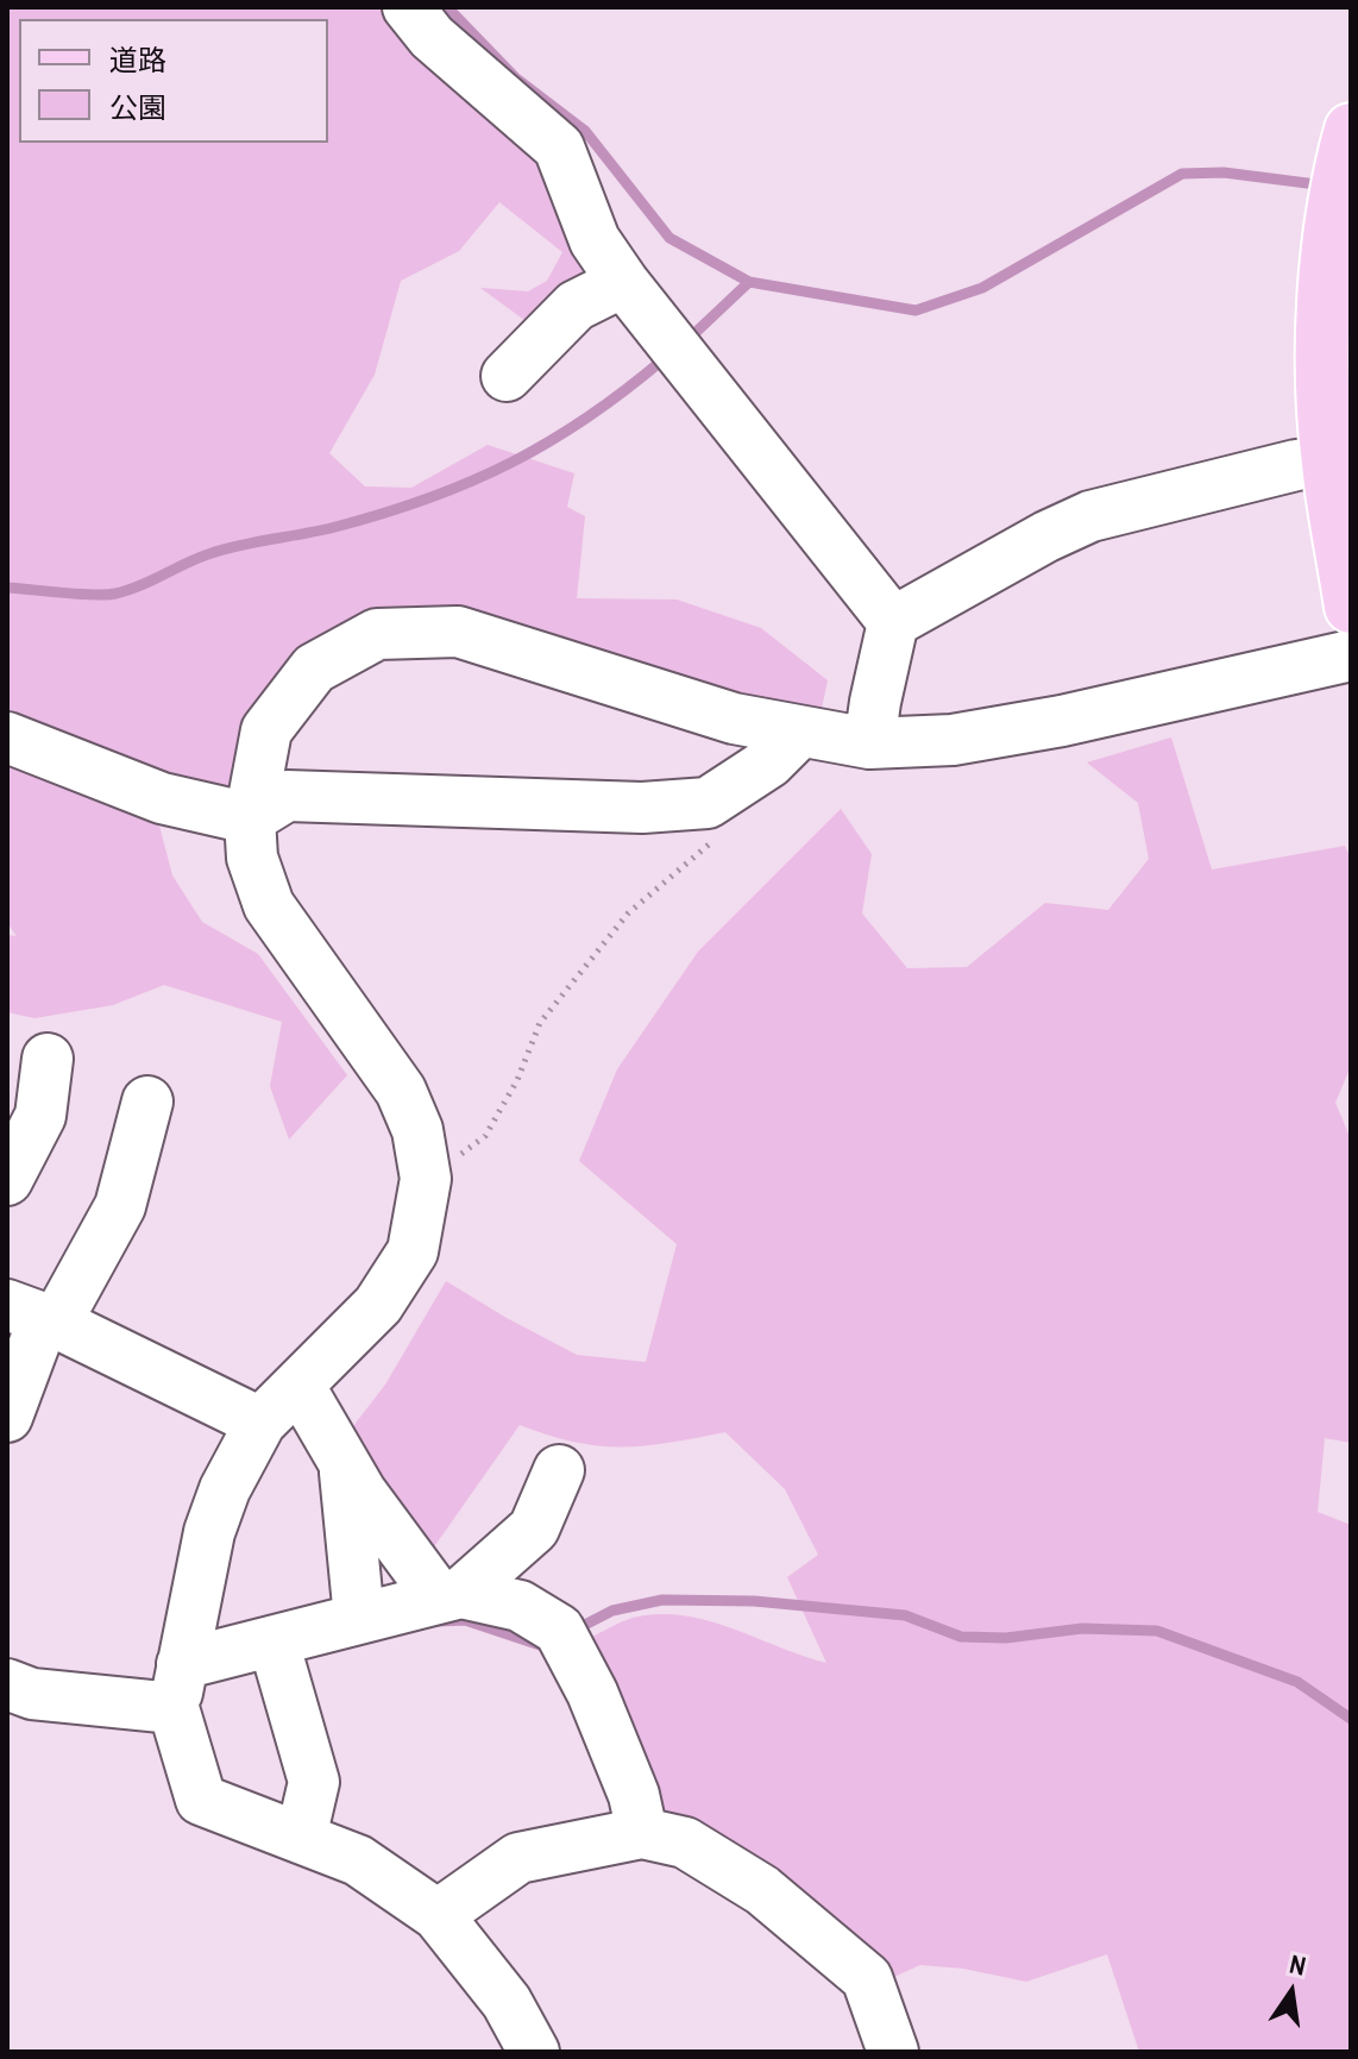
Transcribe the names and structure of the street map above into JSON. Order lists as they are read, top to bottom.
{
  "legend": ["道路", "公園"],
  "north": "top"
}
